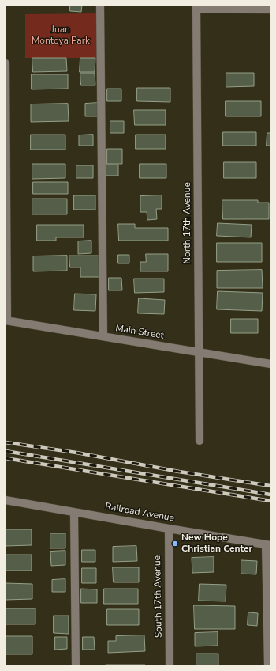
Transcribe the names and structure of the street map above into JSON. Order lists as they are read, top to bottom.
{
  "streets": {
    "street": [
      "North 17th Avenue",
      "Main Street",
      "Railroad Avenue",
      "South 17th Avenue"
    ]
  },
  "crossings": [
    ["North 17th Avenue", "Main Street"],
    ["Railroad Avenue", "South 17th Avenue"]
  ],
  "parks": ["Juan Montoya Park"],
  "places": ["New Hope Christian Center"]
}
